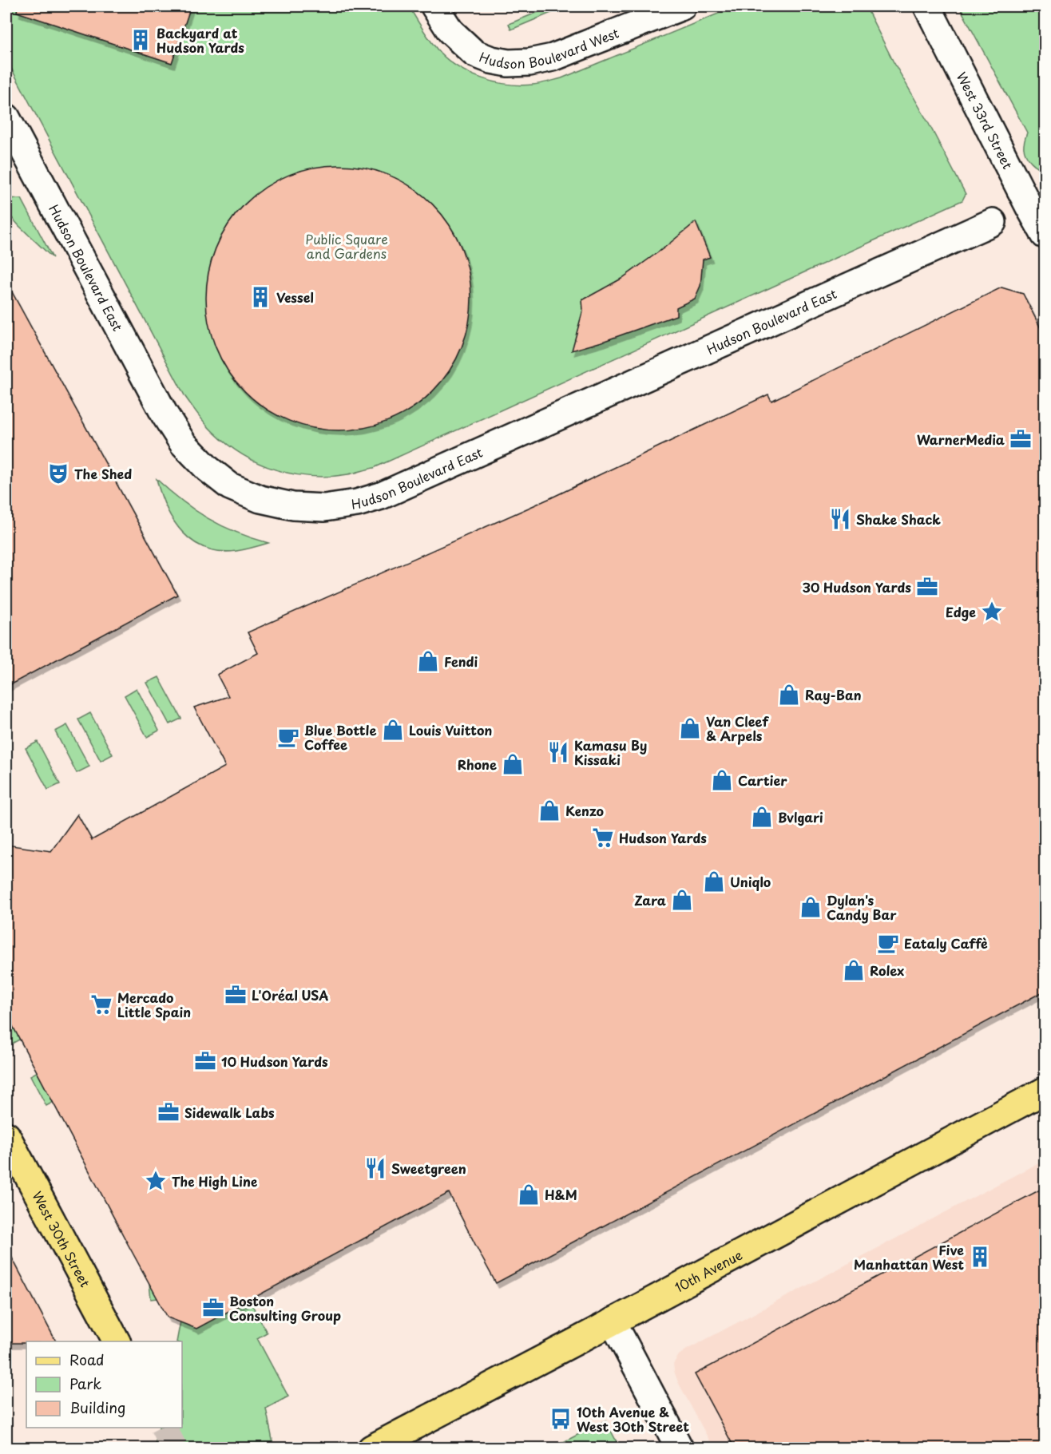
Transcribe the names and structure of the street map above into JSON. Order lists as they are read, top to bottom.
{
  "streets": {
    "main road": ["West 30th Street", "10th Avenue"],
    "street": ["Hudson Boulevard West", "West 33rd Street", "Hudson Boulevard East"]
  },
  "parks": ["Public Square and Gardens"],
  "places": {
    "building": ["Backyard at Hudson Yards", "Vessel", "Five Manhattan West"],
    "office": [
      "WarnerMedia",
      "30 Hudson Yards",
      "L'Oréal USA",
      "10 Hudson Yards",
      "Sidewalk Labs",
      "Boston Consulting Group"
    ],
    "theatre": ["The Shed"],
    "restaurant": ["Shake Shack", "Kamasu By Kissaki", "Sweetgreen"],
    "place": ["Edge", "The High Line"],
    "shop": [
      "Fendi",
      "Ray-Ban",
      "Van Cleef & Arpels",
      "Louis Vuitton",
      "Rhone",
      "Cartier",
      "Kenzo",
      "Bvlgari",
      "Uniqlo",
      "Zara",
      "Dylan's Candy Bar",
      "Rolex",
      "H&M"
    ],
    "cafe": ["Blue Bottle Coffee", "Eataly Caffè"],
    "supermarket": ["Hudson Yards", "Mercado Little Spain"],
    "bus stop": ["10th Avenue & West 30th Street"]
  },
  "legend": ["Road", "Park", "Building"]
}
